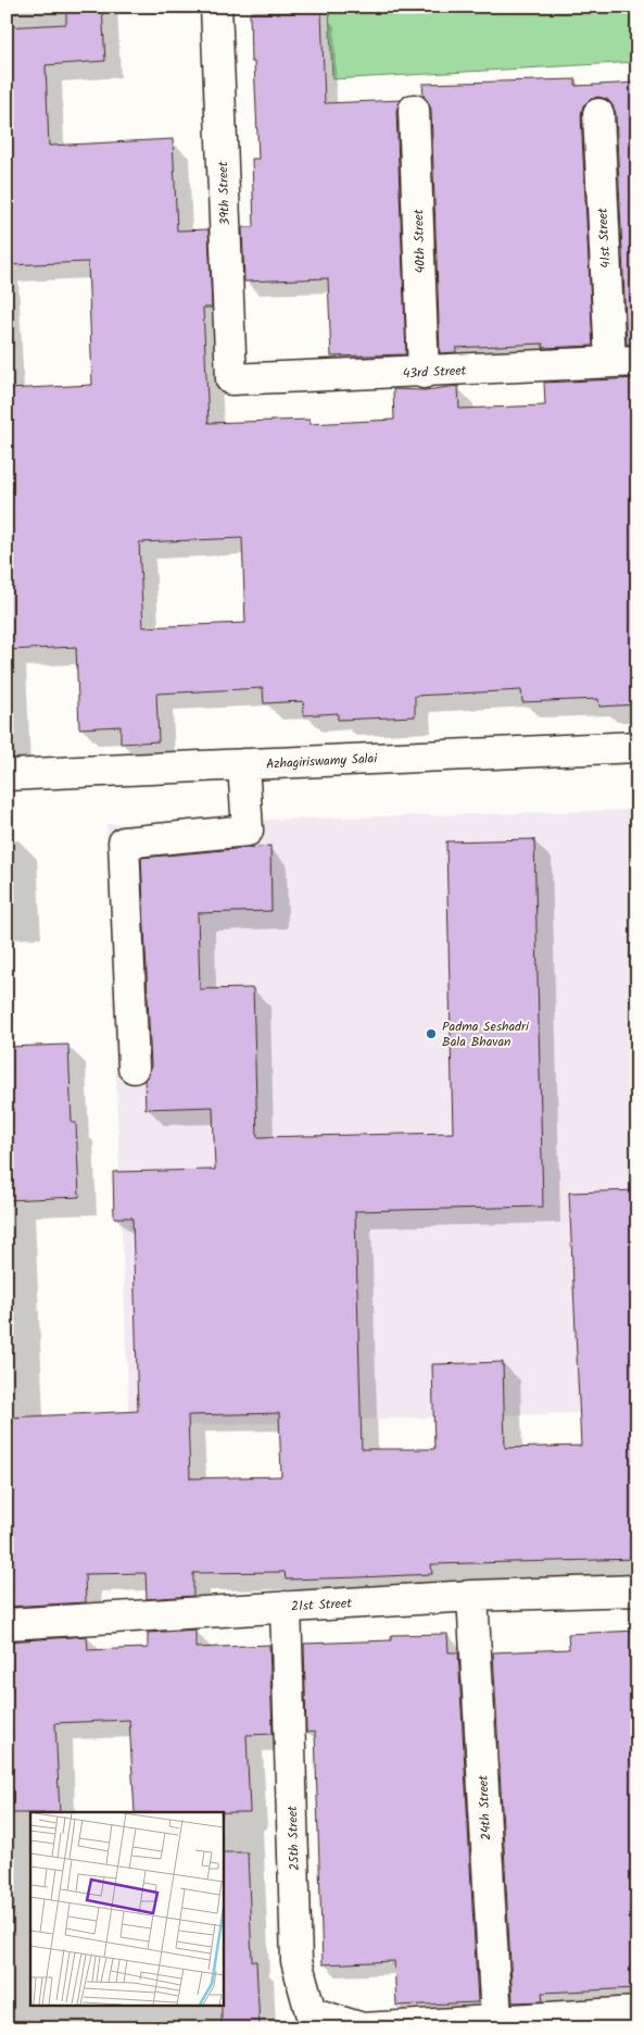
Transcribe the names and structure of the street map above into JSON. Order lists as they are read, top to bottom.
{
  "streets": {
    "street": [
      "39th Street",
      "41st Street",
      "40th Street",
      "43rd Street",
      "Azhagiriswamy Salai",
      "21st Street",
      "24th Street",
      "25th Street"
    ]
  },
  "crossings": [
    ["39th Street", "43rd Street"],
    ["41st Street", "43rd Street"],
    ["40th Street", "43rd Street"],
    ["21st Street", "24th Street"],
    ["21st Street", "25th Street"]
  ],
  "places": ["Padma Seshadri Bala Bhavan"]
}
